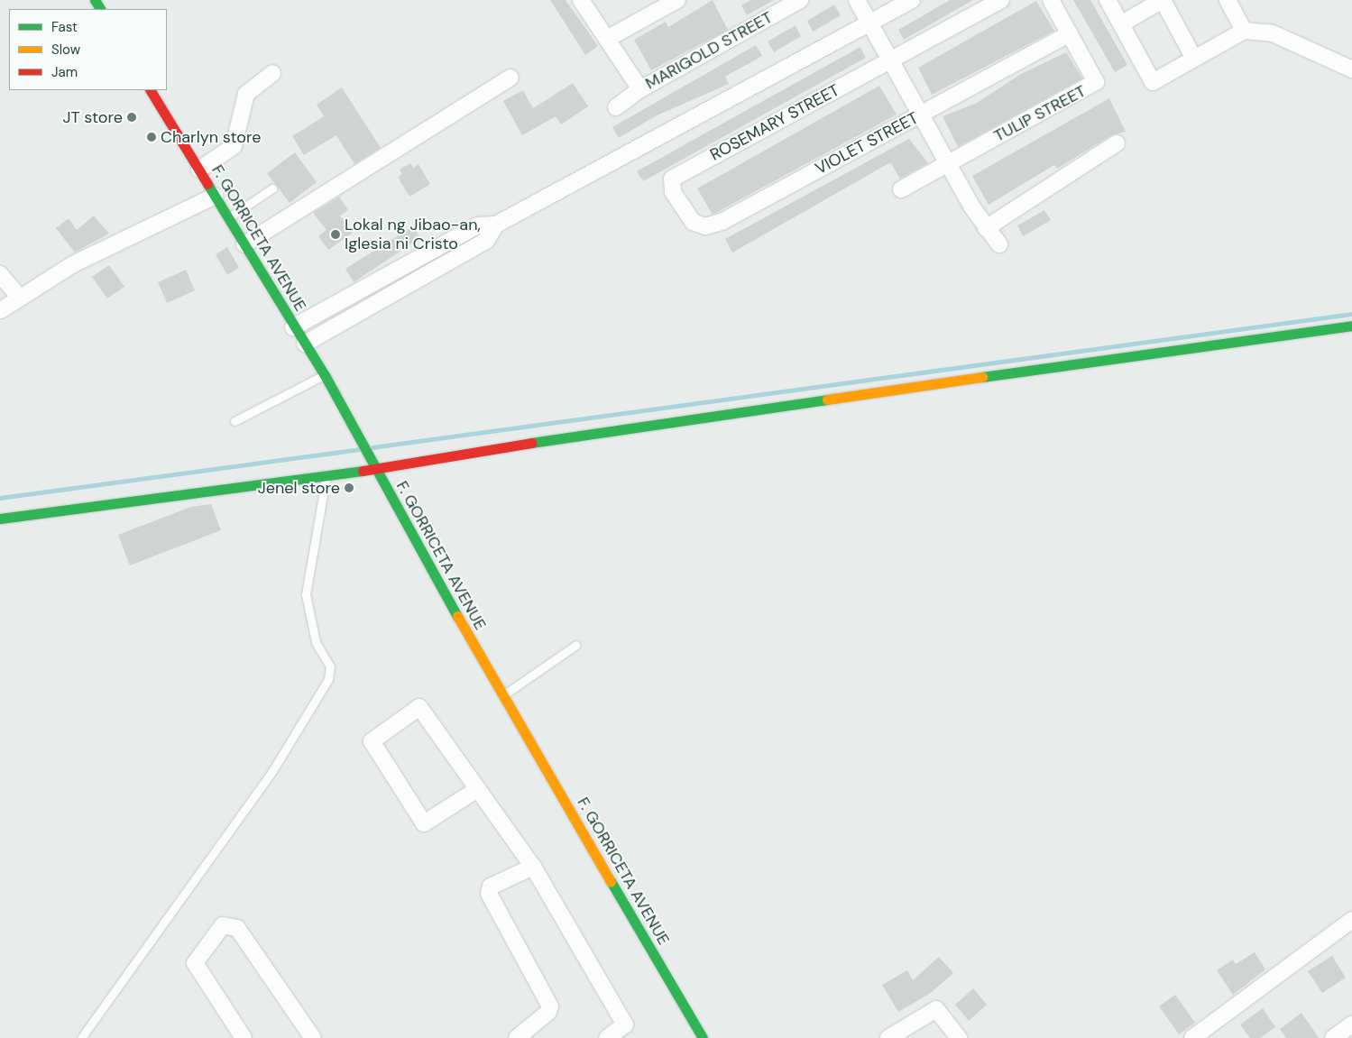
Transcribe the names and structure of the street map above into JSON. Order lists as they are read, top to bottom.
{
  "streets": {
    "street": [
      "MARIGOLD STREET",
      "TULIP STREET",
      "ROSEMARY STREET",
      "VIOLET STREET",
      "F. GORRICETA AVENUE"
    ]
  },
  "crossings": [
    ["TULIP STREET", "VIOLET STREET"],
    ["ROSEMARY STREET", "VIOLET STREET"]
  ],
  "places": [
    "JT store",
    "Charlyn store",
    "Lokal ng Jibao-an, Iglesia ni Cristo",
    "Jenel store"
  ],
  "legend": ["Fast", "Slow", "Jam"]
}
